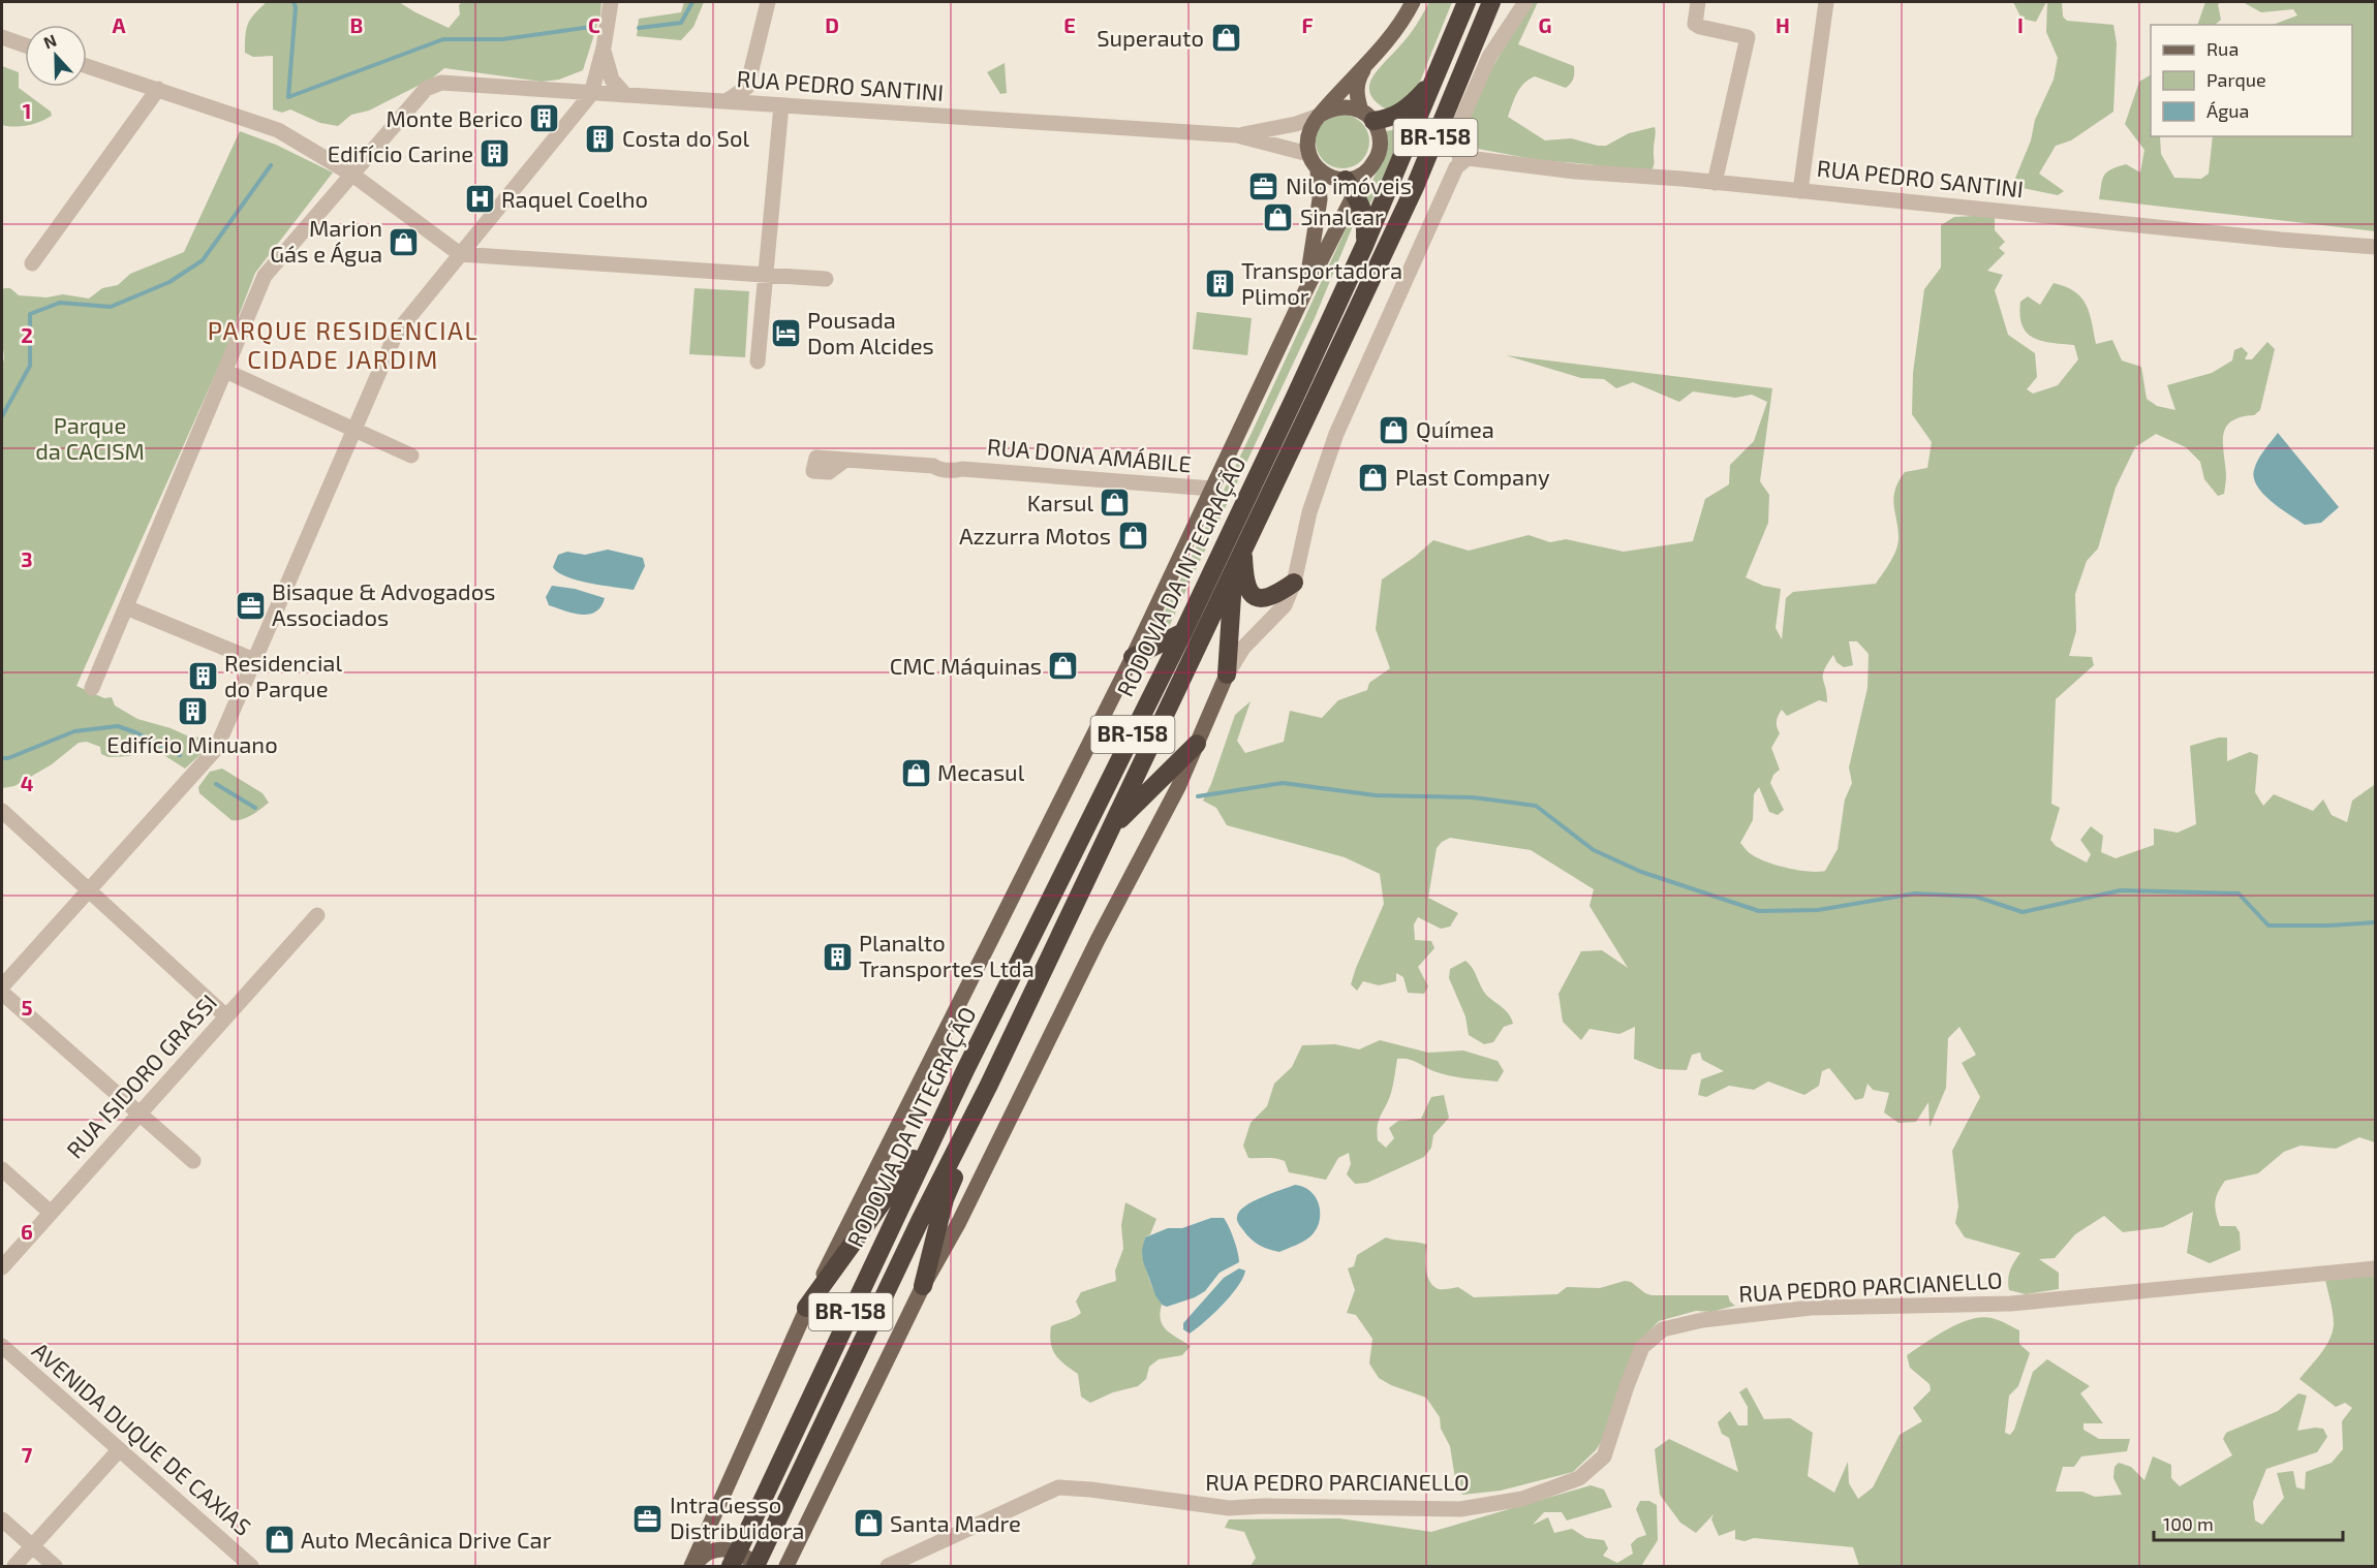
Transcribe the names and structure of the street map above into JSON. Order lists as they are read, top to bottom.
{
  "streets": {
    "highway": ["BR-158", "RODOVIA DA INTEGRAÇÃO"],
    "street": [
      "RUA PEDRO SANTINI",
      "RUA DONA AMÁBILE",
      "RUA ISIDORO GRASSI",
      "RUA PEDRO PARCIANELLO",
      "AVENIDA DUQUE DE CAXIAS"
    ]
  },
  "crossings": [
    ["RUA PEDRO SANTINI", "BR-158"],
    ["BR-158", "RUA DONA AMÁBILE"],
    ["BR-158", "RODOVIA DA INTEGRAÇÃO"]
  ],
  "districts": ["PARQUE RESIDENCIAL CIDADE JARDIM"],
  "parks": ["Parque da CACISM"],
  "places": {
    "shop": [
      "Superauto",
      "Sinalcar",
      "Marion Gás e Água",
      "Químea",
      "Plast Company",
      "Karsul",
      "Azzurra Motos",
      "CMC Máquinas",
      "Mecasul",
      "Santa Madre",
      "Auto Mecânica Drive Car"
    ],
    "building": [
      "Monte Berico",
      "Costa do Sol",
      "Edifício Carine",
      "Transportadora Plimor",
      "Residencial do Parque",
      "Edifício Minuano",
      "Planalto Transportes Ltda"
    ],
    "office": ["Nilo imóveis", "Bisaque & Advogados Associados", "IntraGesso Distribuidora"],
    "hospital": ["Raquel Coelho"],
    "hotel": ["Pousada Dom Alcides"]
  },
  "legend": ["Rua", "Parque", "Água"],
  "scale_bar": "100 m",
  "north": "top",
  "grid": {
    "columns": [
      "A",
      "B",
      "C",
      "D",
      "E",
      "F",
      "G",
      "H",
      "I"
    ],
    "rows": [
      "1",
      "2",
      "3",
      "4",
      "5",
      "6",
      "7"
    ]
  }
}
